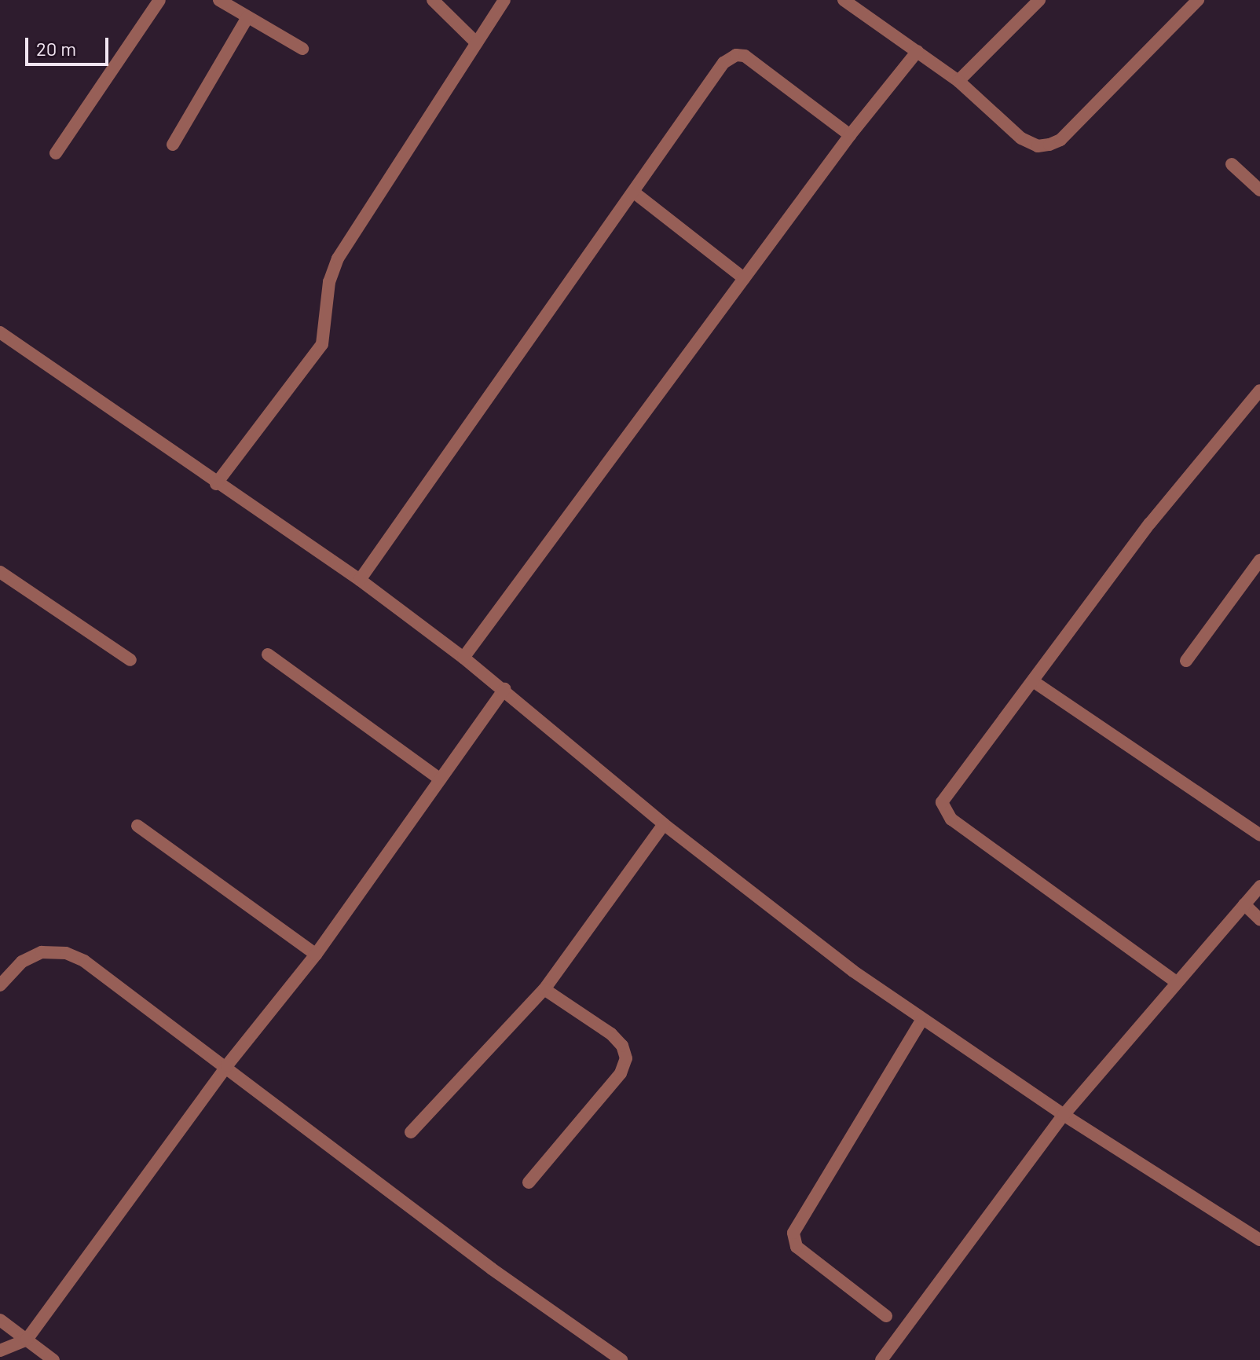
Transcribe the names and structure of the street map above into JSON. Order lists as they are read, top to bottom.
{
  "scale_bar": "20 m"
}
